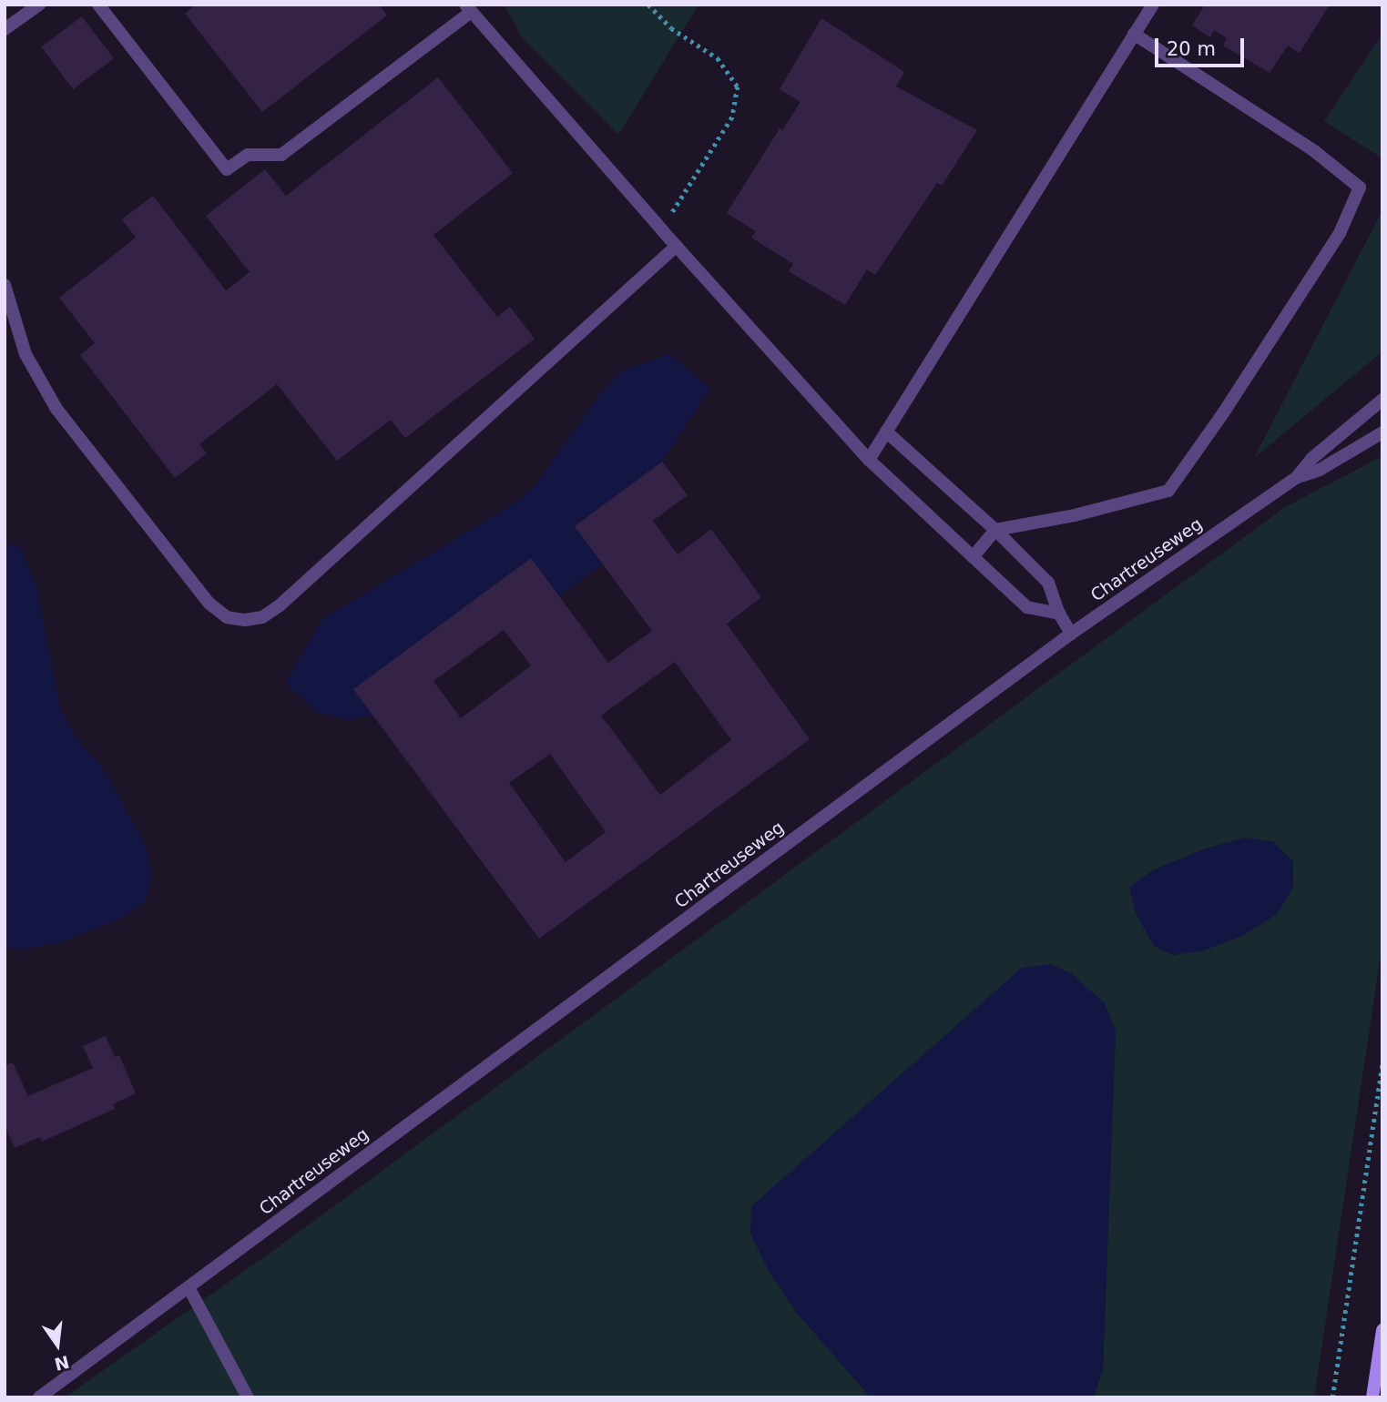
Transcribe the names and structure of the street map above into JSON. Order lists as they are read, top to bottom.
{
  "streets": {
    "street": ["Chartreuseweg"]
  },
  "scale_bar": "20 m",
  "north": "bottom"
}
